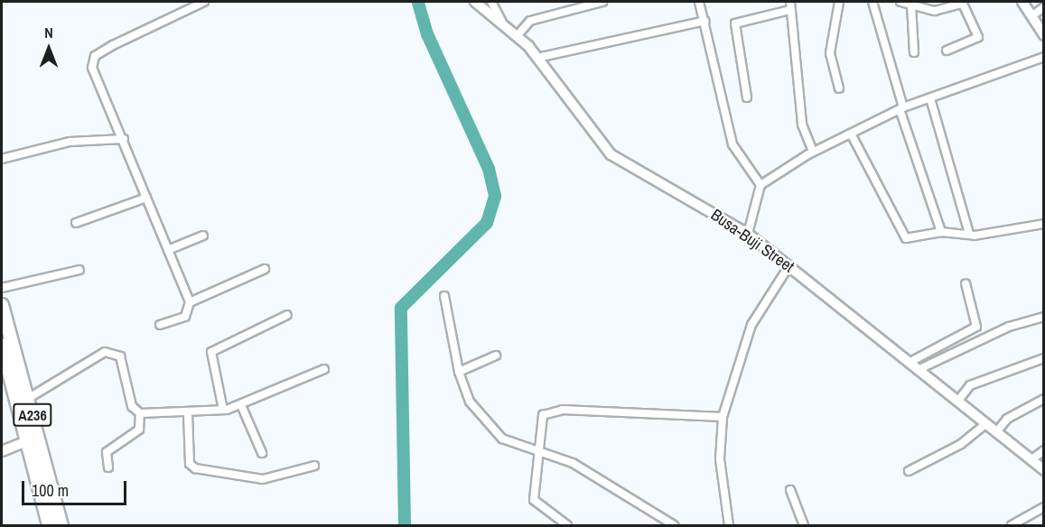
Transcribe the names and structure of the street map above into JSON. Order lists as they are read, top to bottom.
{
  "streets": {
    "highway": ["A236"],
    "street": ["Busa-Buji Street"]
  },
  "scale_bar": "100 m",
  "north": "top"
}
